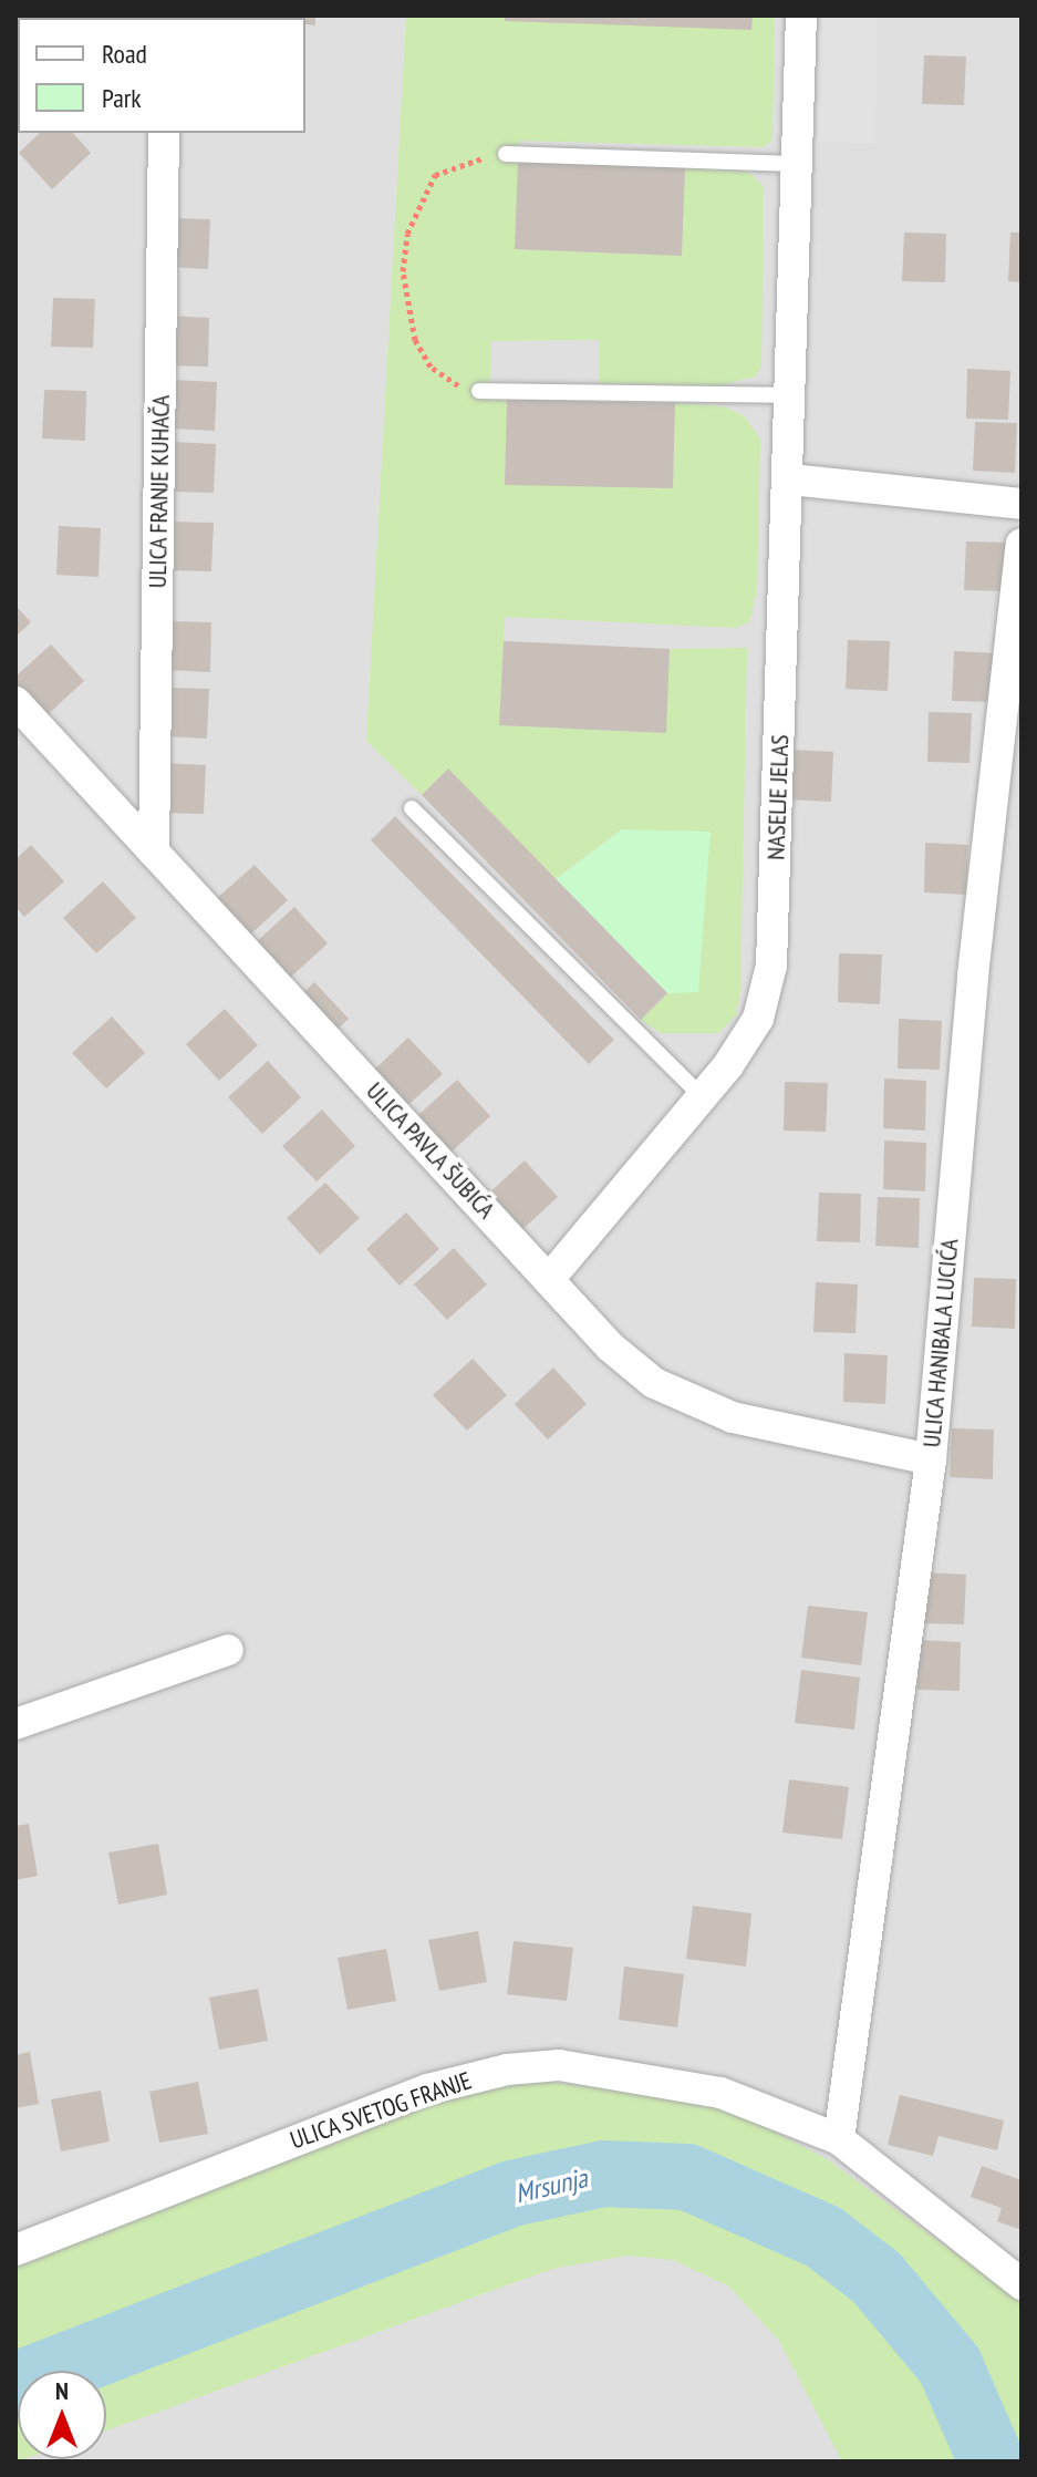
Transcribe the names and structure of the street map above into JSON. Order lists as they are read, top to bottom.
{
  "streets": {
    "street": [
      "ULICA FRANJE KUHAČA",
      "NASELJE JELAS",
      "ULICA PAVLA ŠUBIĆA",
      "ULICA HANIBALA LUCIĆA",
      "ULICA SVETOG FRANJE"
    ]
  },
  "crossings": [
    ["ULICA FRANJE KUHAČA", "ULICA PAVLA ŠUBIĆA"],
    ["NASELJE JELAS", "ULICA PAVLA ŠUBIĆA"],
    ["ULICA PAVLA ŠUBIĆA", "ULICA HANIBALA LUCIĆA"],
    ["ULICA HANIBALA LUCIĆA", "ULICA SVETOG FRANJE"]
  ],
  "water": ["Mrsunja"],
  "legend": ["Road", "Park"],
  "north": "top"
}
